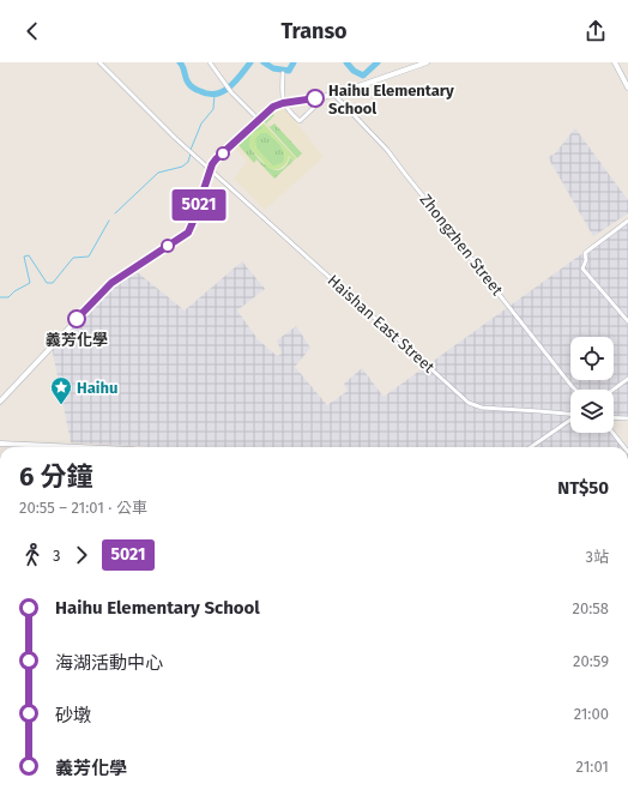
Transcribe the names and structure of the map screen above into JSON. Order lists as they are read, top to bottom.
{
  "streets": {
    "street": ["Zhongzhen Street", "Haishan East Street"]
  },
  "places": {
    "other": ["Haihu Elementary School", "義芳化學"],
    "place": ["Haihu"]
  },
  "lines": ["bus line 5021"],
  "page": {
    "header": "Transo",
    "on_map": "5021",
    "heading": ["6 分鐘", "20:55 – 21:01 · 公車", "NT$50"],
    "legs": ["3", "5021", "3站"],
    "list": [
      {
        "name": "Haihu Elementary School",
        "value": "20:58"
      },
      {
        "name": "海湖活動中心",
        "value": "20:59"
      },
      {
        "name": "砂墩",
        "value": "21:00"
      },
      {
        "name": "義芳化學",
        "value": "21:01"
      }
    ]
  }
}
